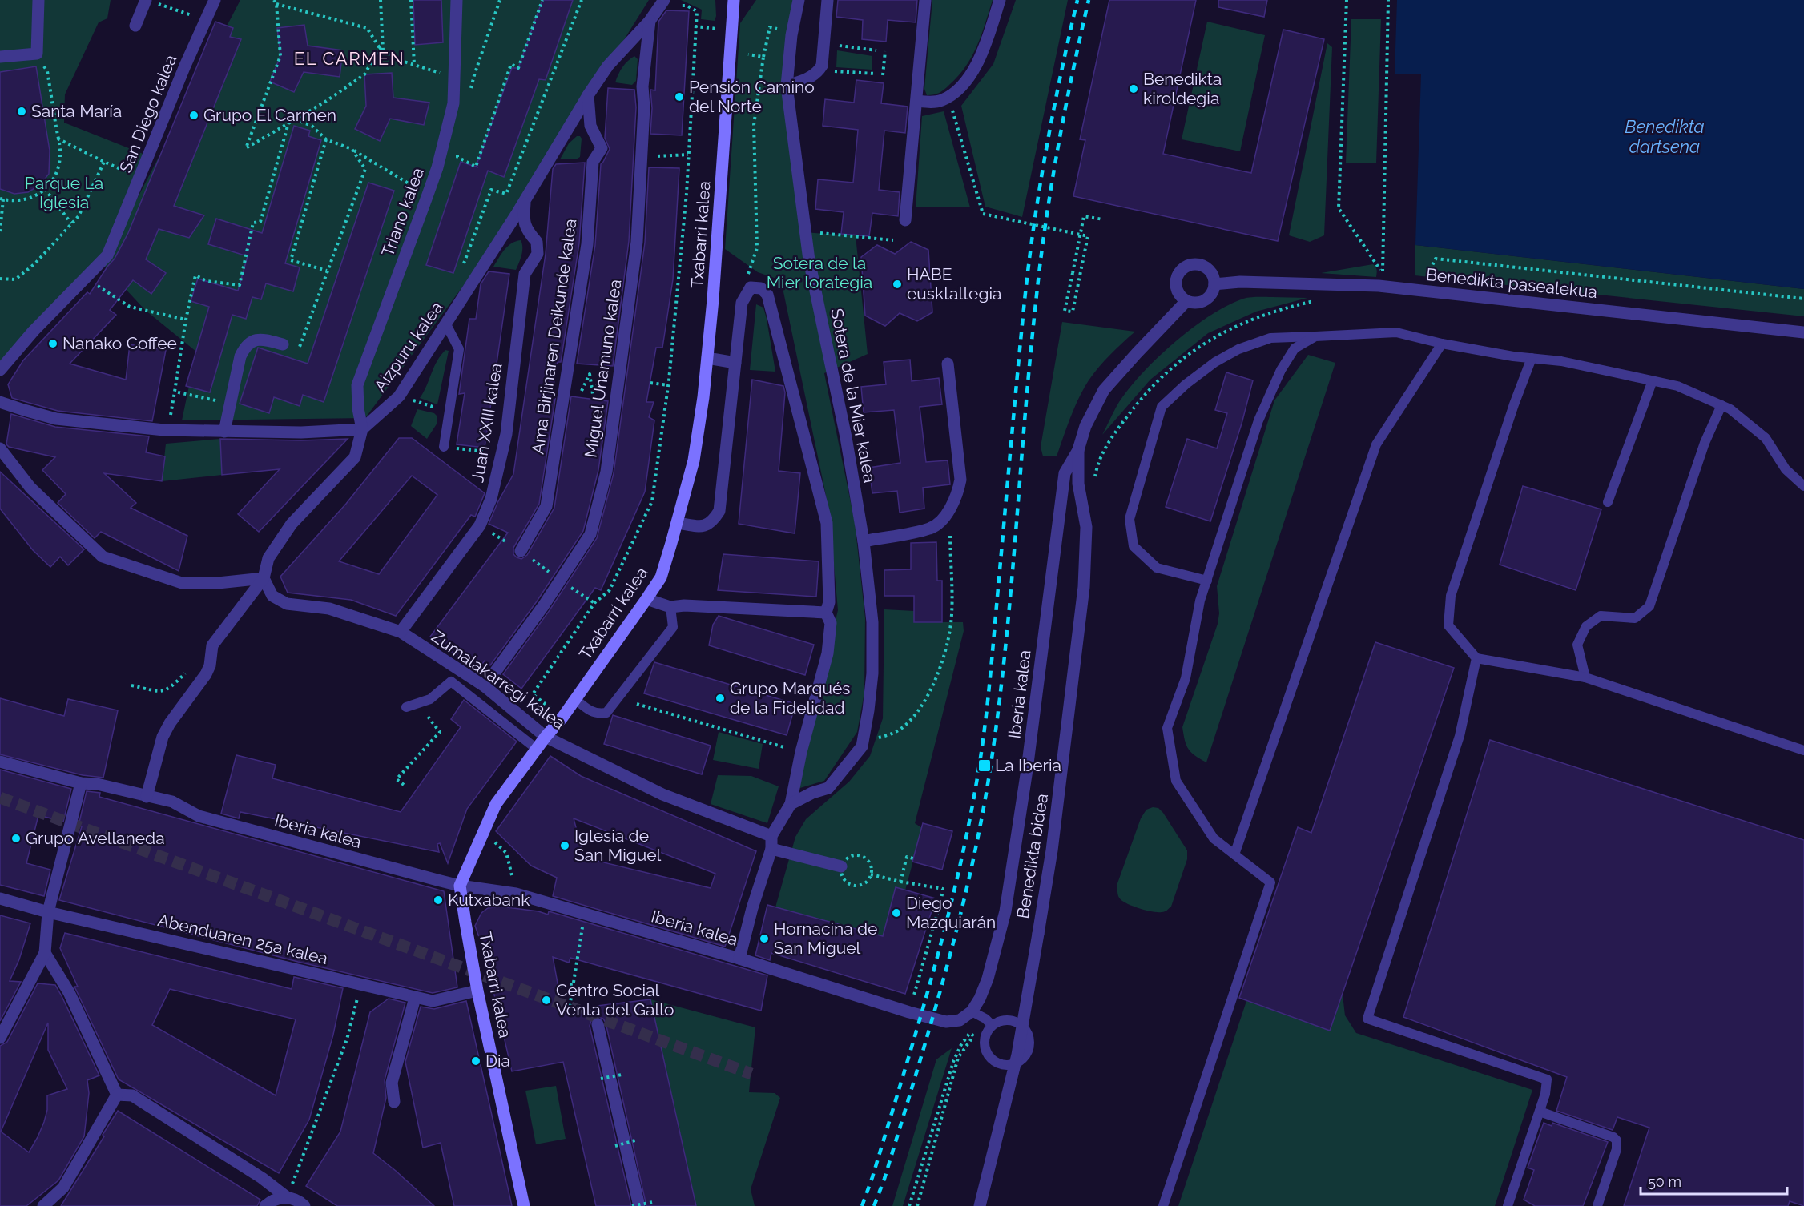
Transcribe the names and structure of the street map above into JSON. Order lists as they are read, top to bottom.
{
  "streets": {
    "street": [
      "San Diego kalea",
      "Triano kalea",
      "Txabarri kalea",
      "Benedikta pasealekua",
      "Ama Birjinaren Deikunde kalea",
      "Aizpuru kalea",
      "Miguel Unamuno kalea",
      "Sotera de la Mier kalea",
      "Juan XXIII kalea",
      "Zumalakarregi kalea",
      "Iberia kalea",
      "Benedikta bidea",
      "Abenduaren 25a kalea"
    ]
  },
  "crossings": [
    ["Triano kalea", "Aizpuru kalea"],
    ["Txabarri kalea", "Zumalakarregi kalea"],
    ["Txabarri kalea", "Iberia kalea"],
    ["Txabarri kalea", "Abenduaren 25a kalea"],
    ["Benedikta pasealekua", "Iberia kalea"],
    ["Ama Birjinaren Deikunde kalea", "Aizpuru kalea"],
    ["Aizpuru kalea", "Miguel Unamuno kalea"],
    ["Aizpuru kalea", "Juan XXIII kalea"],
    ["Miguel Unamuno kalea", "Zumalakarregi kalea"],
    ["Juan XXIII kalea", "Zumalakarregi kalea"],
    ["Iberia kalea", "Benedikta bidea"]
  ],
  "districts": ["EL CARMEN"],
  "water": ["Benedikta dartsena"],
  "parks": ["Parque La Iglesia", "Sotera de la Mier lorategia"],
  "places": {
    "other": [
      "Benedikta kiroldegia",
      "Pensión Camino del Norte",
      "Santa María",
      "Grupo El Carmen",
      "HABE eusktaltegia",
      "Nanako Coffee",
      "Grupo Marqués de la Fidelidad",
      "Grupo Avellaneda",
      "Iglesia de San Miguel",
      "Kutxabank",
      "Diego Mazquiarán",
      "Hornacina de San Miguel",
      "Centro Social Venta del Gallo",
      "Dia"
    ],
    "transit": ["La Iberia"]
  },
  "scale_bar": "50 m"
}
